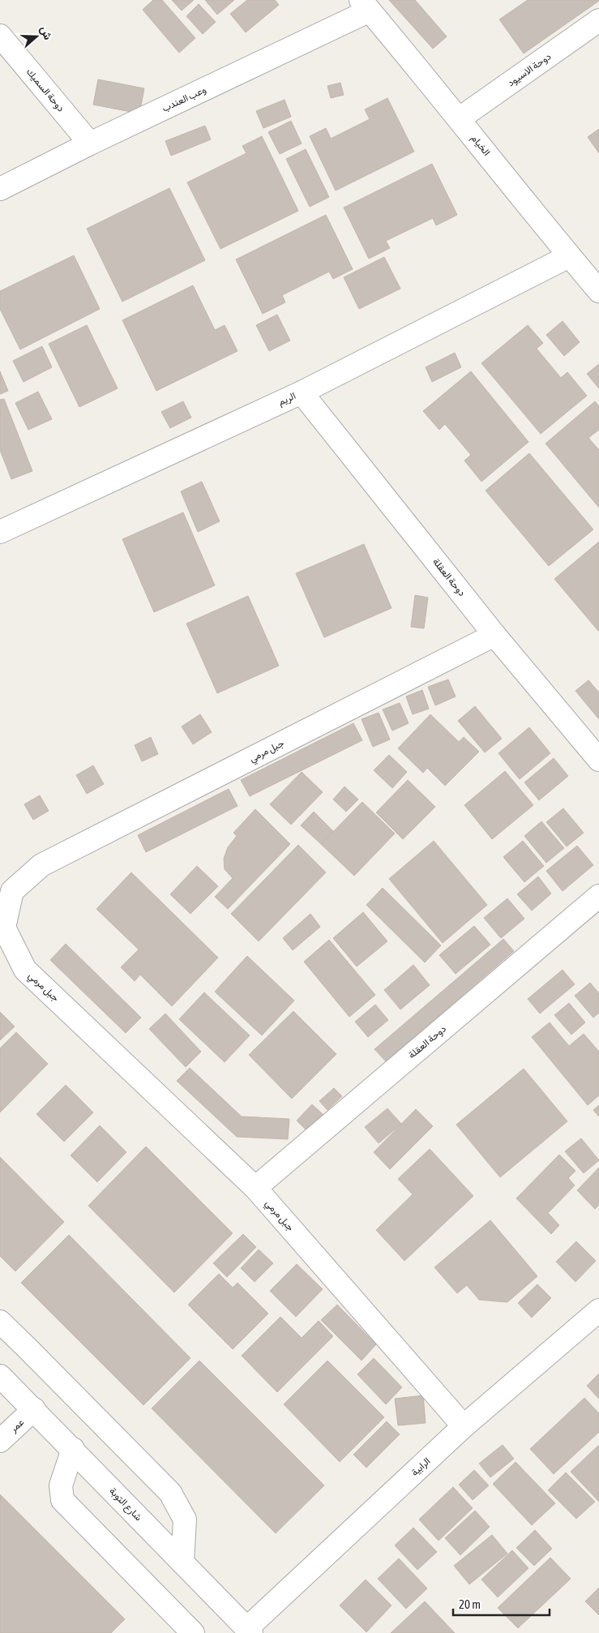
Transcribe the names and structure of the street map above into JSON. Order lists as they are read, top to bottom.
{
  "streets": {
    "street": [
      "دوحة الاسيود",
      "دوحة السميك",
      "وعب العندب",
      "الخيام",
      "الريم",
      "دوحة العقلة",
      "جبل مرمي",
      "عمر",
      "الرابية",
      "شارع التوبة"
    ]
  },
  "crossings": [
    ["دوحة الاسيود", "الخيام"],
    ["دوحة السميك", "وعب العندب"],
    ["وعب العندب", "الخيام"],
    ["الخيام", "الريم"],
    ["الريم", "دوحة العقلة"],
    ["دوحة العقلة", "جبل مرمي"],
    ["جبل مرمي", "الرابية"],
    ["عمر", "شارع التوبة"],
    ["الرابية", "شارع التوبة"]
  ],
  "scale_bar": "20 m",
  "north": "right"
}
